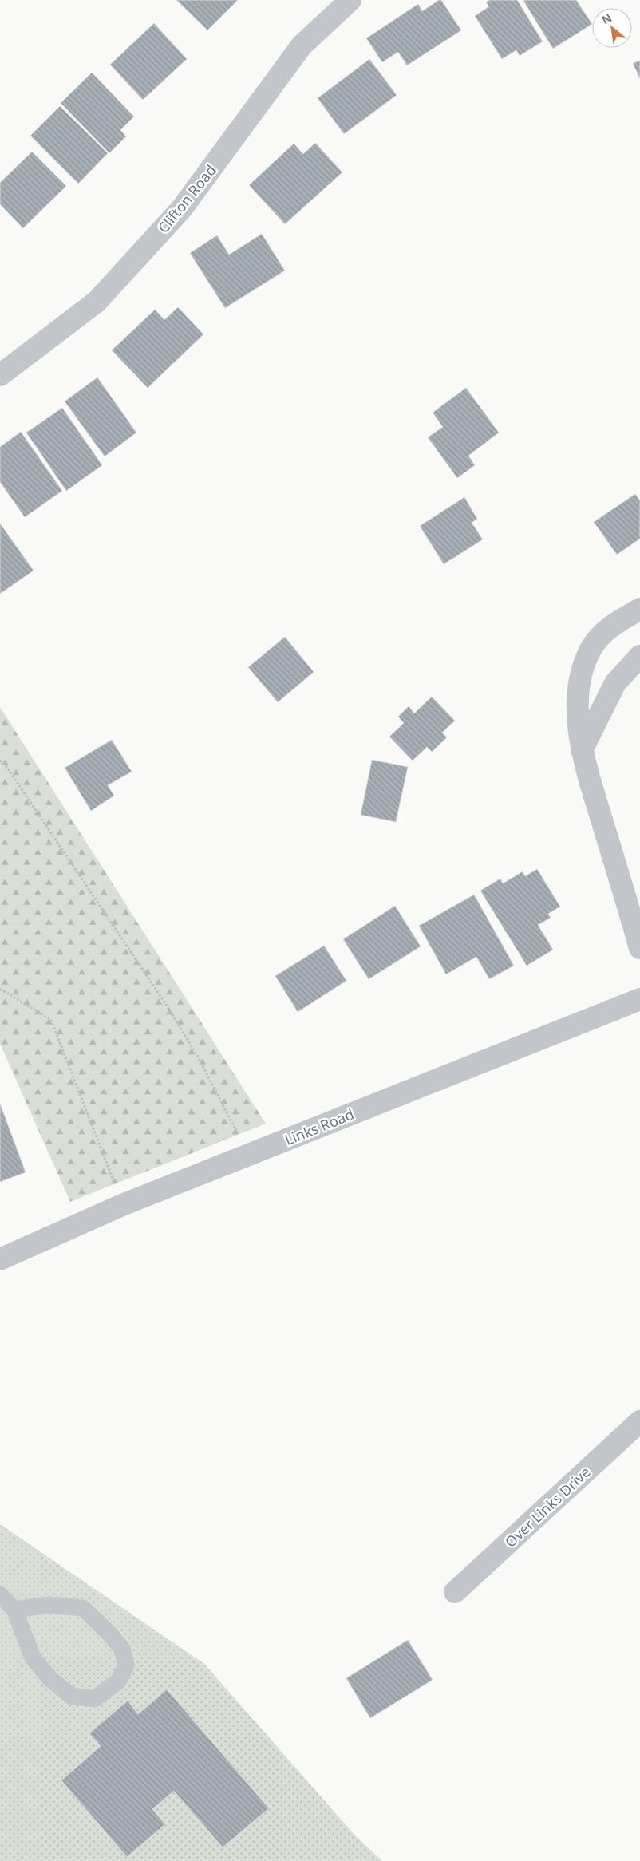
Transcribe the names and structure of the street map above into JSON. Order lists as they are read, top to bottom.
{
  "streets": {
    "street": ["Clifton Road", "Links Road", "Over Links Drive"]
  },
  "north": "top left"
}
